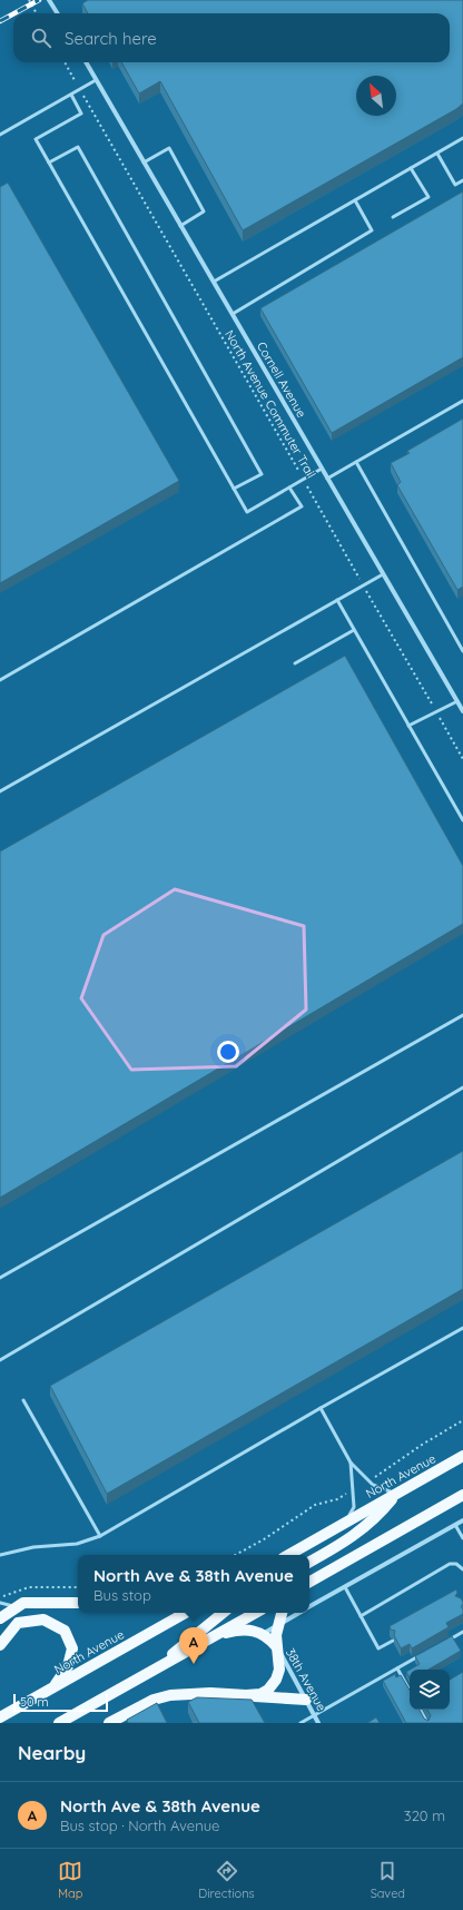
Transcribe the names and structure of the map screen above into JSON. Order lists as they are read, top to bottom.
{
  "streets": {
    "main road": ["North Avenue"],
    "street": ["Cornell Avenue", "38th Avenue"],
    "path": ["North Avenue Commuter Trail"]
  },
  "scale_bar": "50 m",
  "north": "top left",
  "page": {
    "search": "Search here",
    "popup": ["North Ave & 38th Avenue", "Bus stop"],
    "pins": "A",
    "scale": "50 m",
    "heading": "Nearby",
    "list": [
      {
        "mark": "A",
        "name": "North Ave & 38th Avenue",
        "note": "Bus stop · North Avenue",
        "value": "320 m"
      }
    ],
    "nav": ["Map", "Directions", "Saved"]
  }
}
